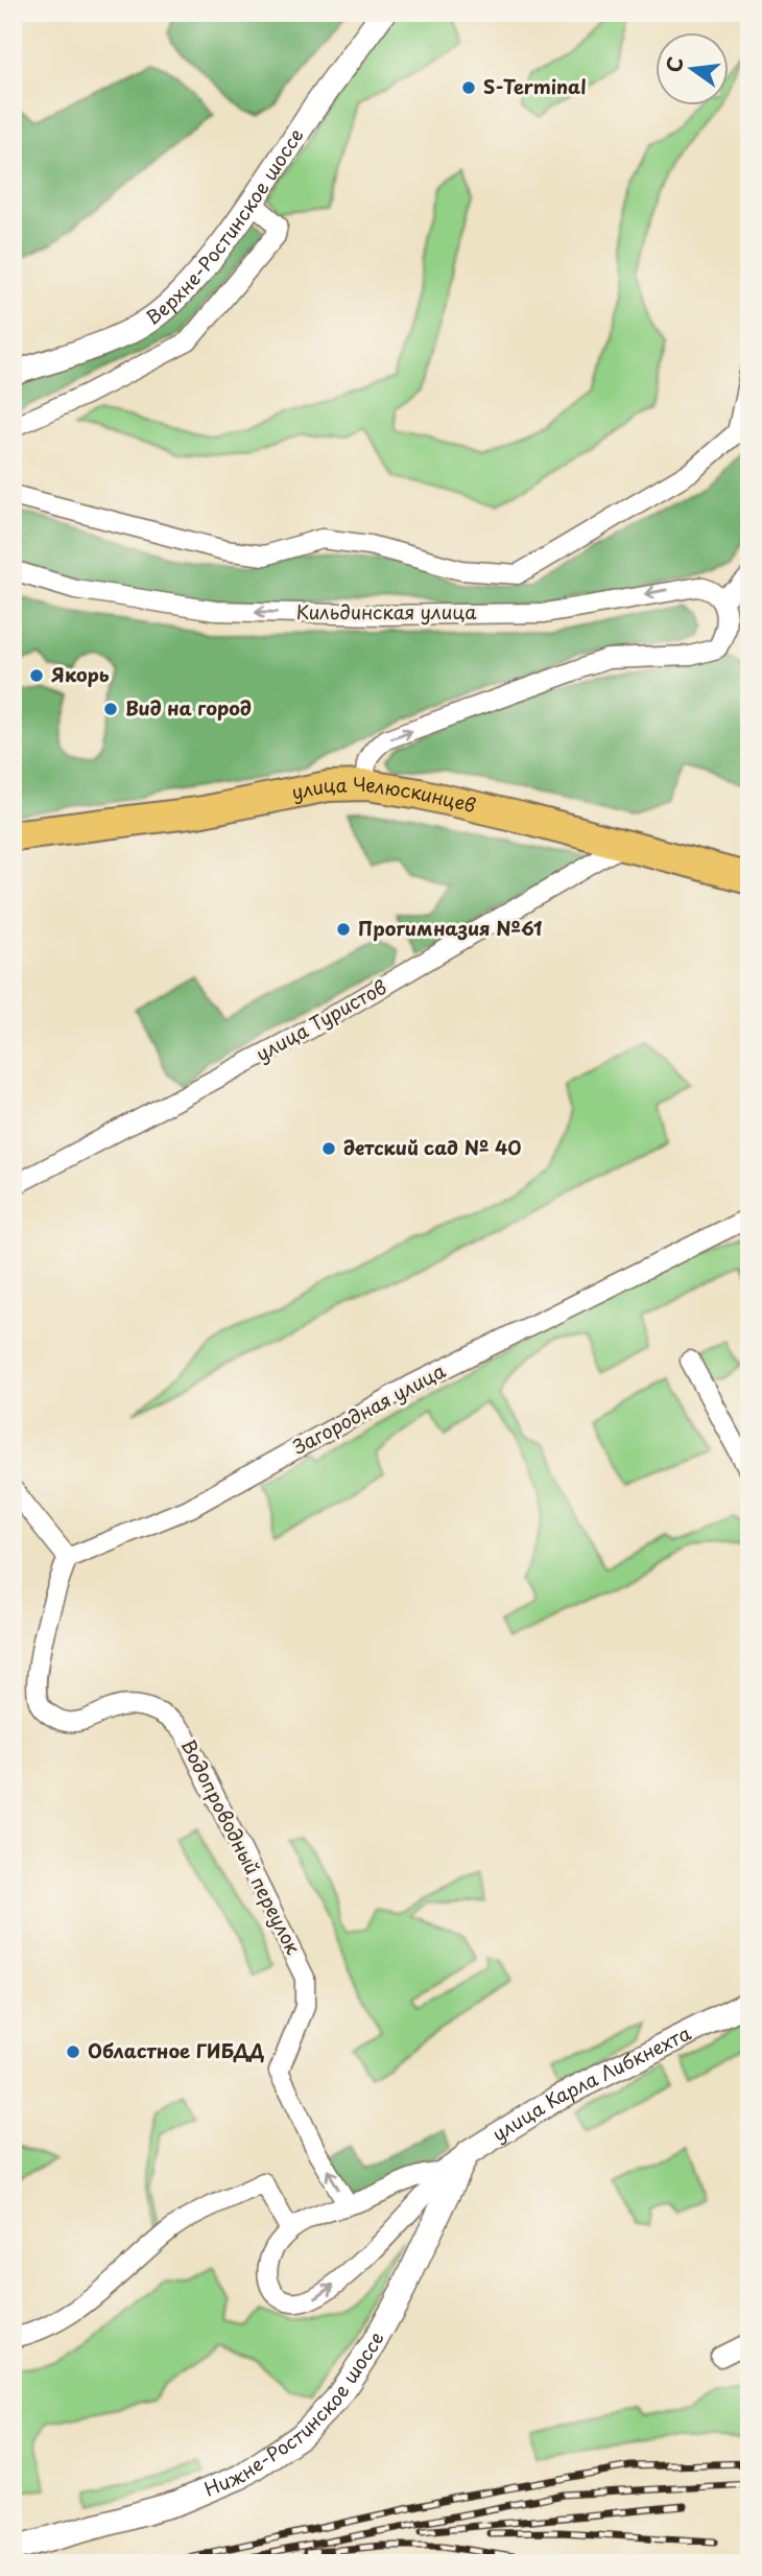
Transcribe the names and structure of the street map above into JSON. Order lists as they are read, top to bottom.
{
  "streets": {
    "main road": ["улица Челюскинцев"],
    "street": [
      "Верхне-Ростинское шоссе",
      "Кильдинская улица",
      "улица Туристов",
      "Загородная улица",
      "Водопроводный переулок",
      "улица Карла Либкнехта",
      "Нижне-Ростинское шоссе"
    ]
  },
  "crossings": [
    ["улица Челюскинцев", "улица Туристов"],
    ["Загородная улица", "Водопроводный переулок"],
    ["Водопроводный переулок", "улица Карла Либкнехта"],
    ["улица Карла Либкнехта", "Нижне-Ростинское шоссе"]
  ],
  "one_way": ["Кильдинская улица", "Водопроводный переулок"],
  "places": [
    "S-Terminal",
    "Якорь",
    "Вид на город",
    "Прогимназия №61",
    "детский сад № 40",
    "Областное ГИБДД"
  ],
  "north": "left"
}
